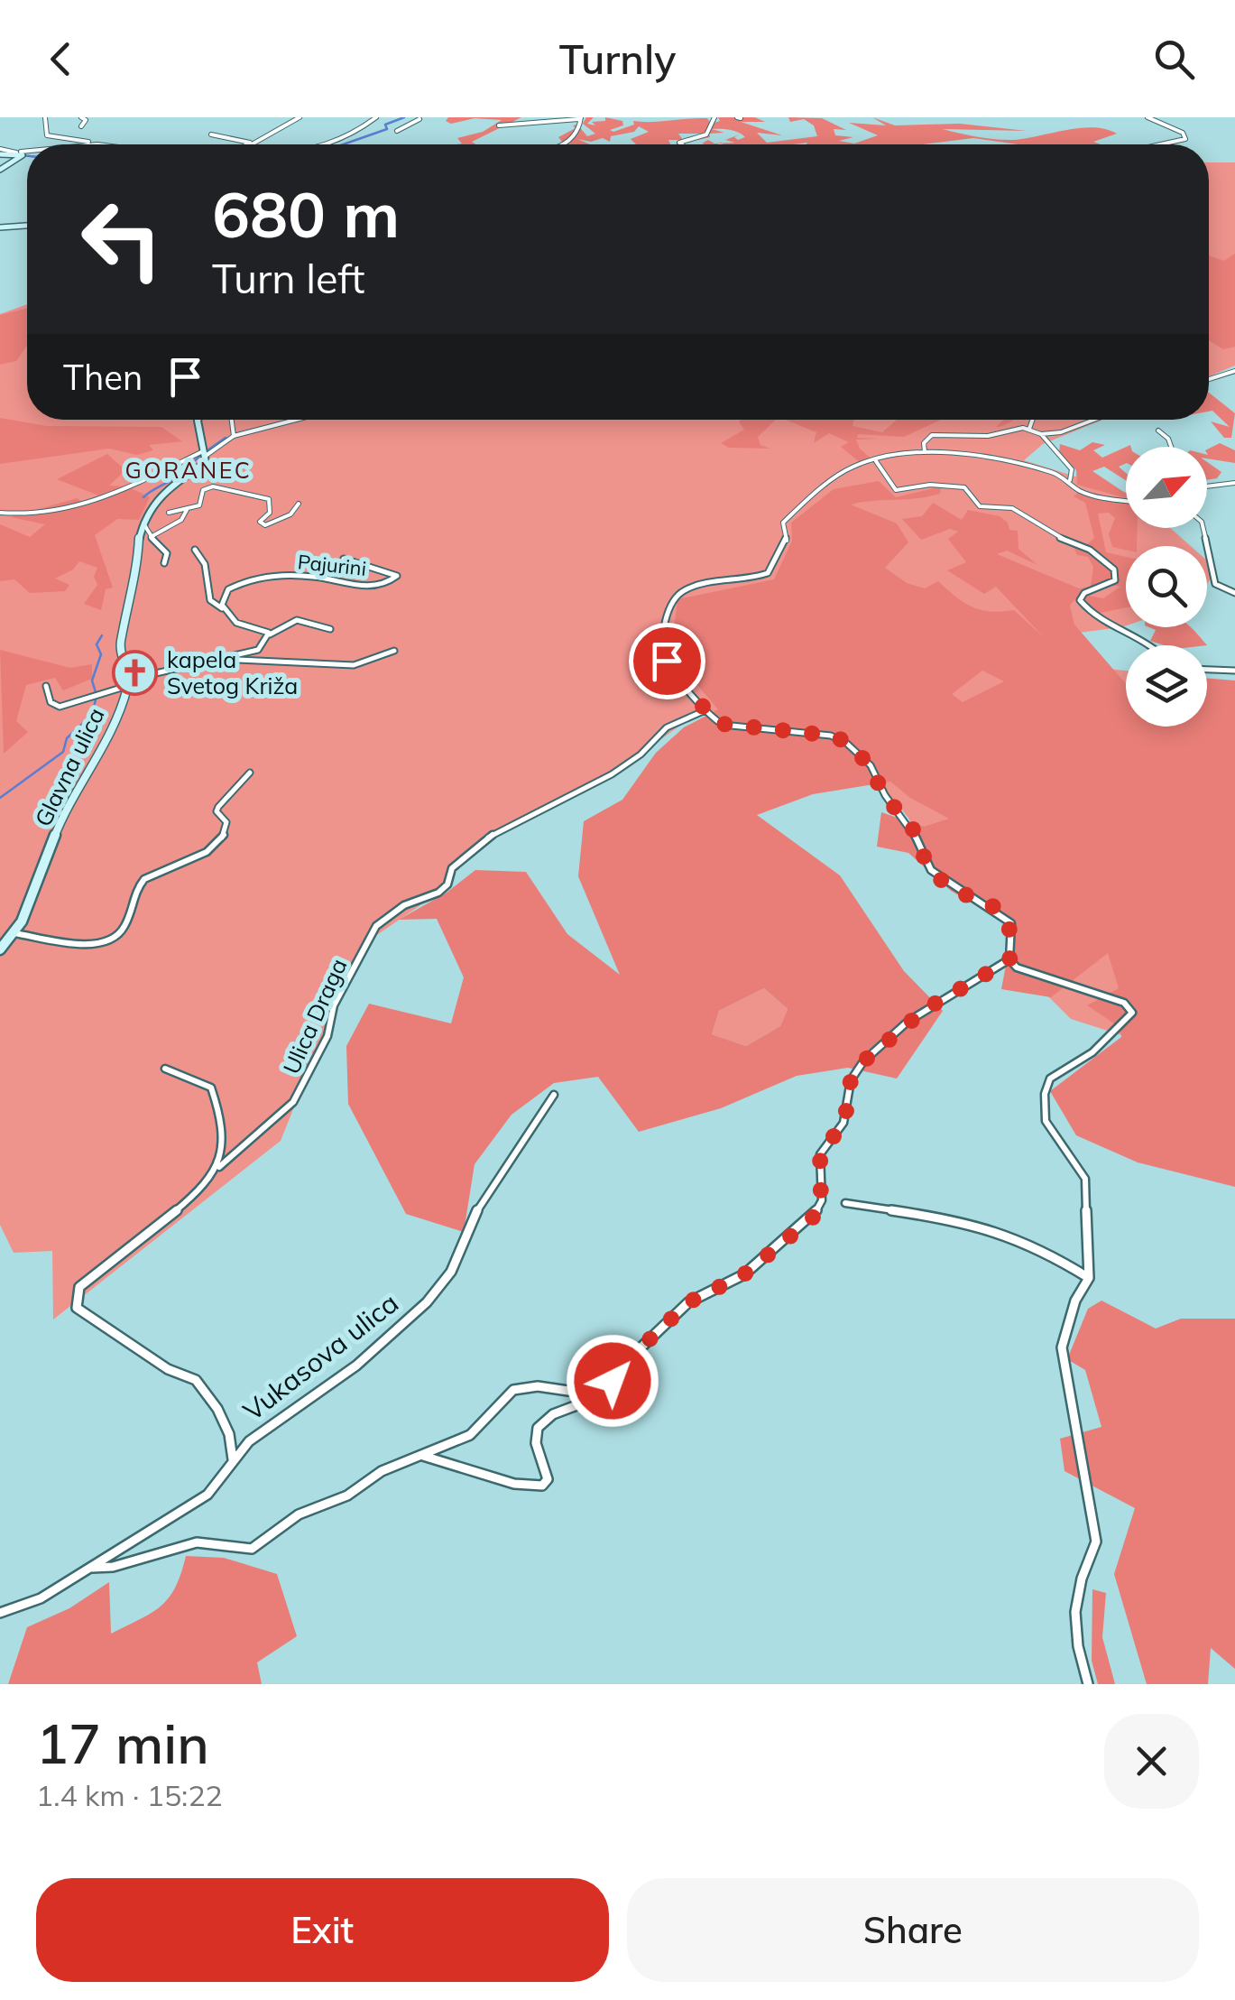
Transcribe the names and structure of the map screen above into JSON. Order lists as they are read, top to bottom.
{
  "streets": {
    "main road": ["Glavna ulica"],
    "street": ["Pajurini", "Ulica Draga", "Vukasova ulica"]
  },
  "crossings": [
    ["Ulica Draga", "Vukasova ulica"]
  ],
  "districts": ["GORANEC"],
  "places": {
    "church": ["kapela Svetog Križa"]
  },
  "north": "top right",
  "page": {
    "header": "Turnly",
    "turn": ["680 m", "Turn left"],
    "then": "Then",
    "heading": ["17 min", "1.4 km · 15:22"],
    "buttons": ["Exit", "Share"]
  }
}
